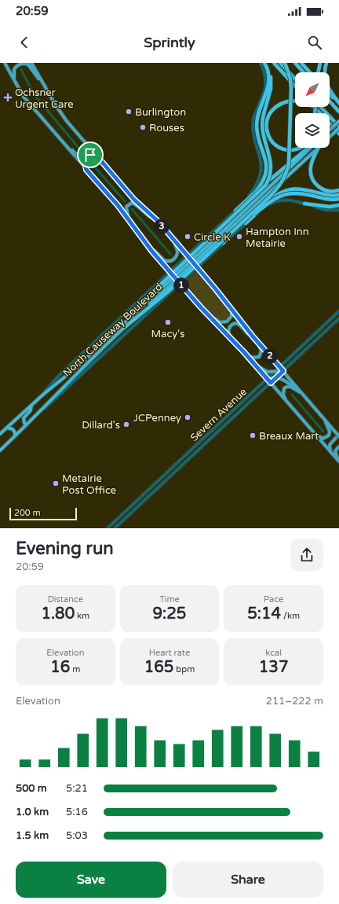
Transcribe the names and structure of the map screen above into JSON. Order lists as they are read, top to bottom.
{
  "streets": {
    "highway": ["North Causeway Boulevard"],
    "street": ["Severn Avenue"]
  },
  "places": {
    "health": ["Ochsner Urgent Care"],
    "other": [
      "Burlington",
      "Rouses",
      "Circle K",
      "Hampton Inn Metairie",
      "Macy's",
      "JCPenney",
      "Dillard's",
      "Breaux Mart",
      "Metairie Post Office"
    ]
  },
  "scale_bar": "200 m",
  "north": "bottom left",
  "page": {
    "status": "20:59",
    "header": "Sprintly",
    "pins": ["3", "1", "2"],
    "scale": "200 m",
    "heading": ["Evening run", "20:59"],
    "stats": [
      ["Distance", "1.80 km"],
      ["Time", "9:25"],
      ["Pace", "5:14 /km"],
      ["Elevation", "16 m"],
      ["Heart rate", "165 bpm"],
      ["kcal", "137"]
    ],
    "chart": ["Elevation", "211–222 m"],
    "list": [
      {
        "name": "500 m",
        "note": "5:21"
      },
      {
        "name": "1.0 km",
        "note": "5:16"
      },
      {
        "name": "1.5 km",
        "note": "5:03"
      }
    ],
    "buttons": ["Save", "Share"]
  }
}
